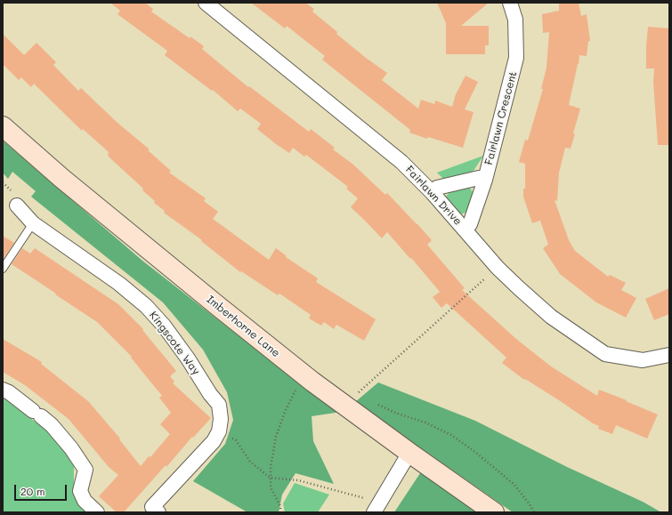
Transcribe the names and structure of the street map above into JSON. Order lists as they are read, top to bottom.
{
  "streets": {
    "street": [
      "Fairlawn Crescent",
      "Fairlawn Drive",
      "Imberhorne Lane",
      "Kingscote Way"
    ]
  },
  "crossings": [
    ["Fairlawn Crescent", "Fairlawn Drive"]
  ],
  "scale_bar": "20 m"
}
